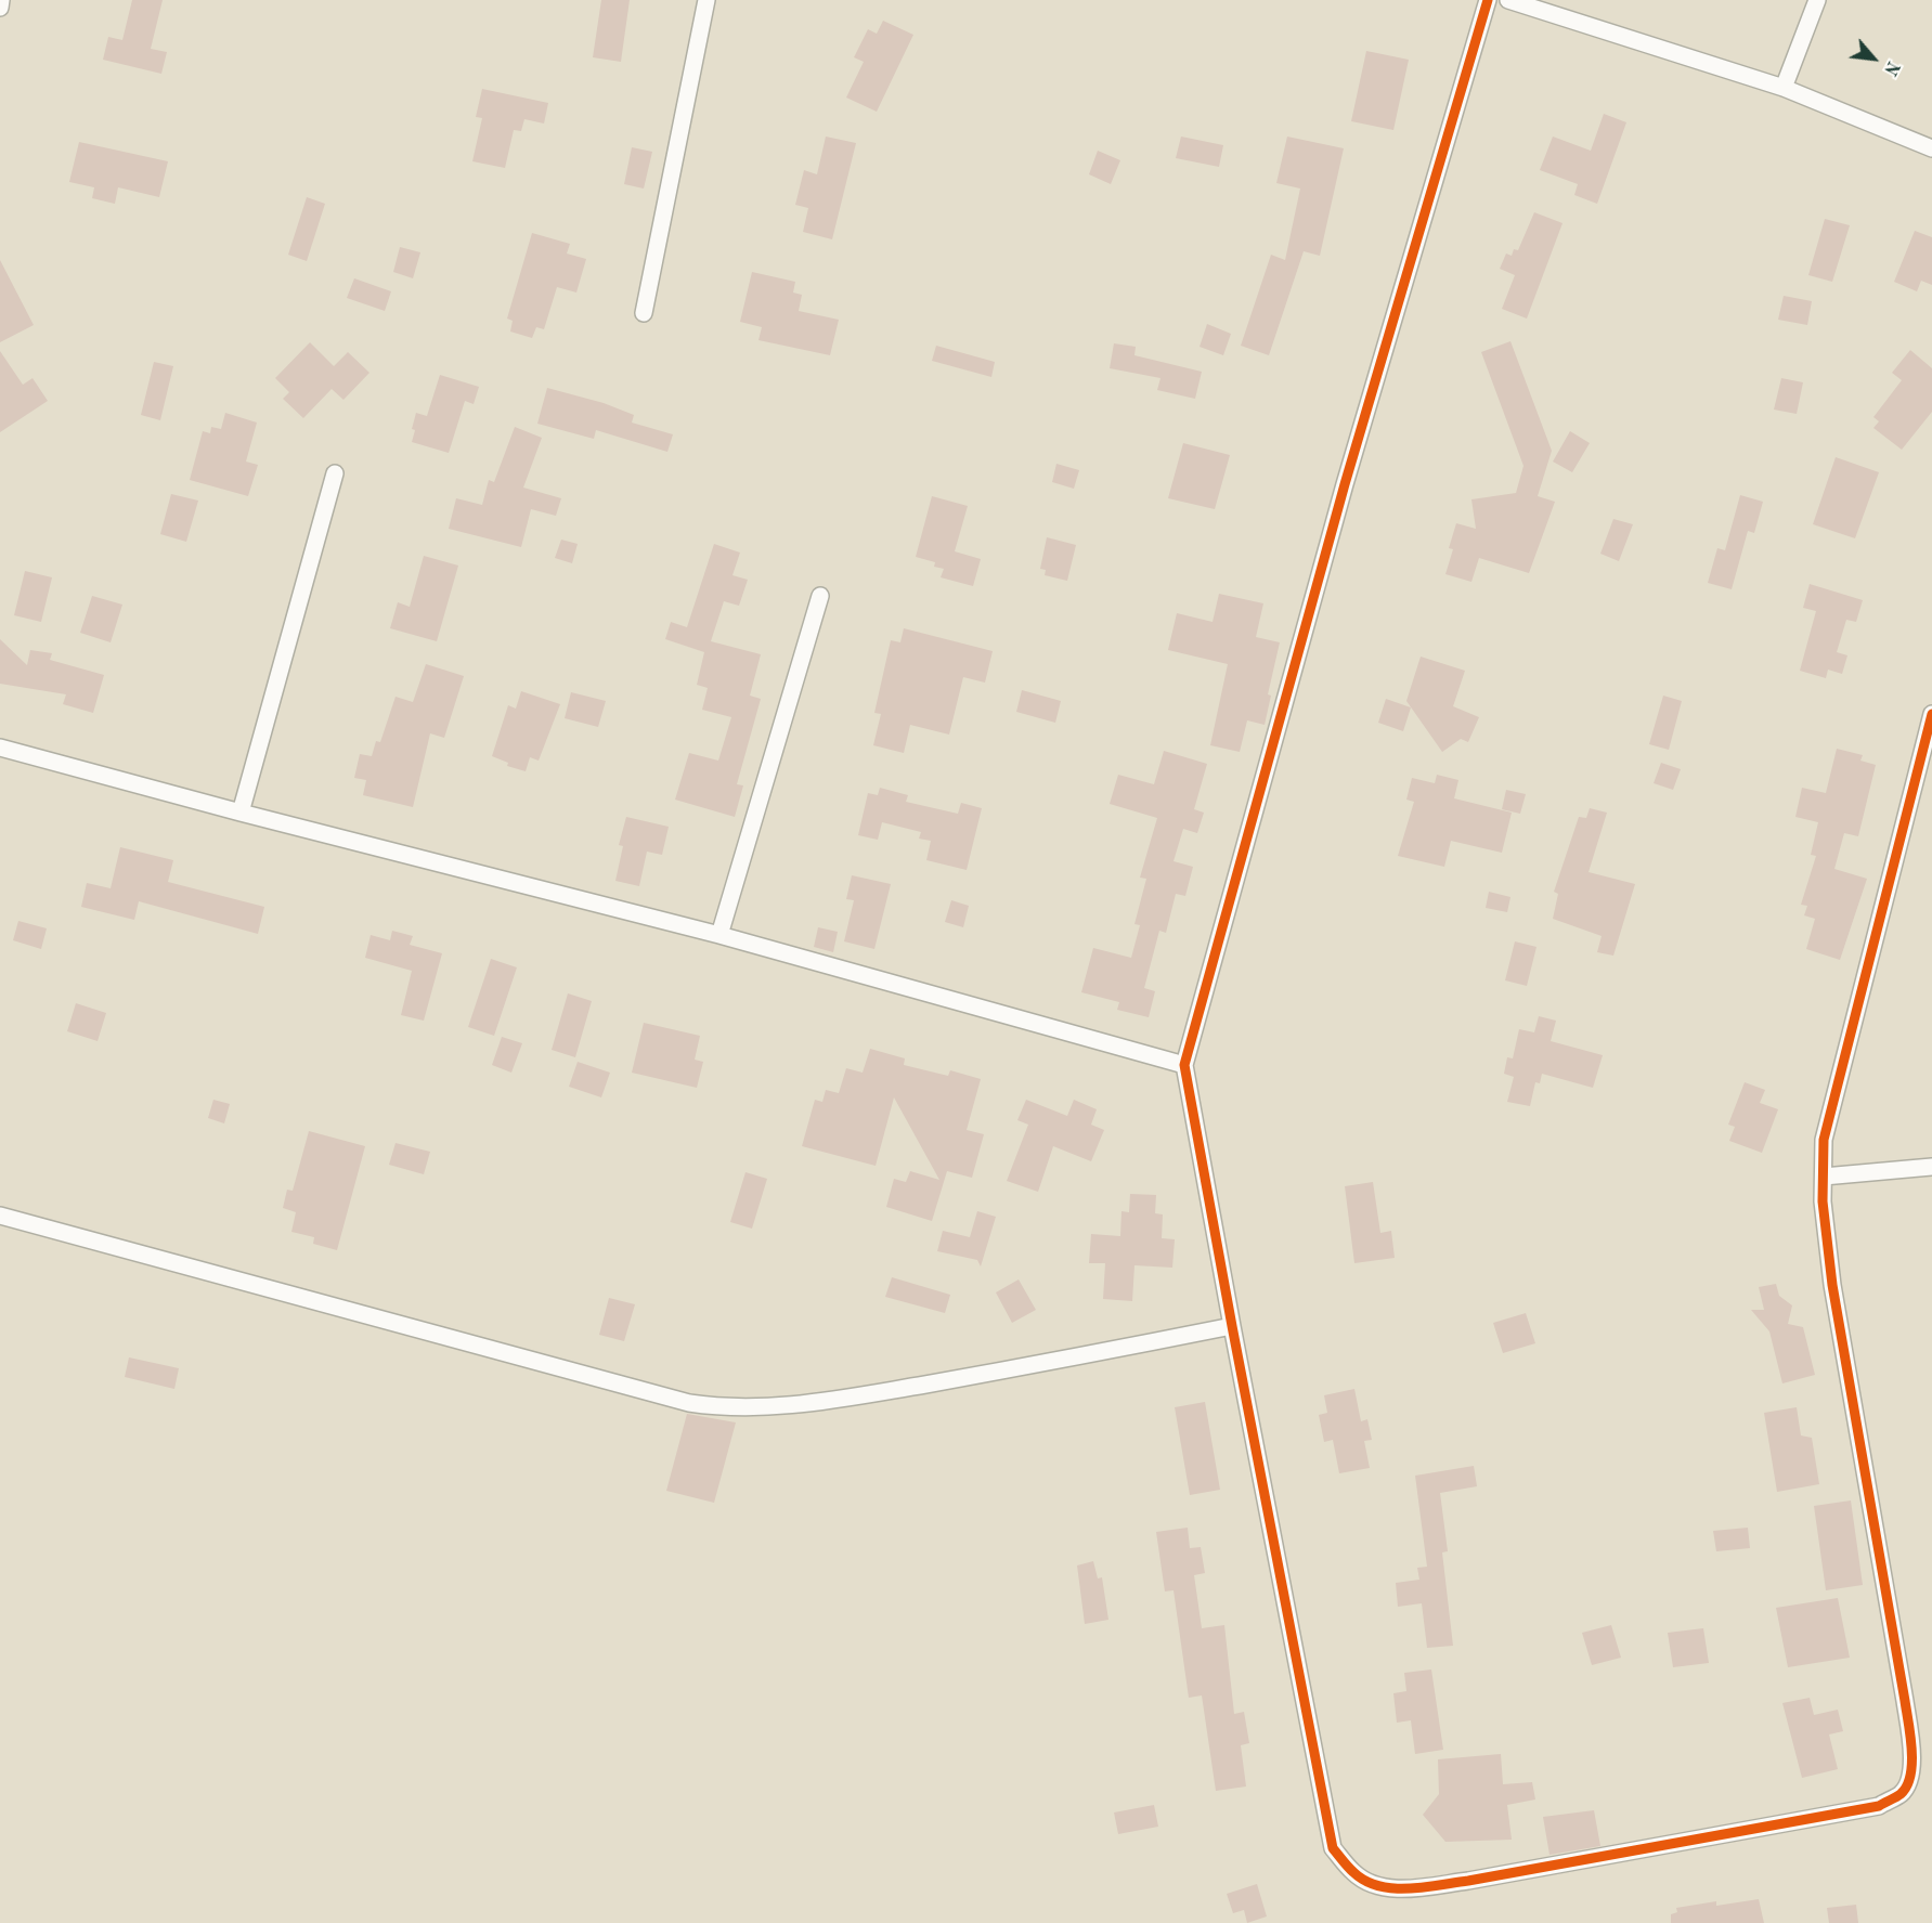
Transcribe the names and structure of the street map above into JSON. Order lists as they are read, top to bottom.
{
  "north": "bottom right"
}
